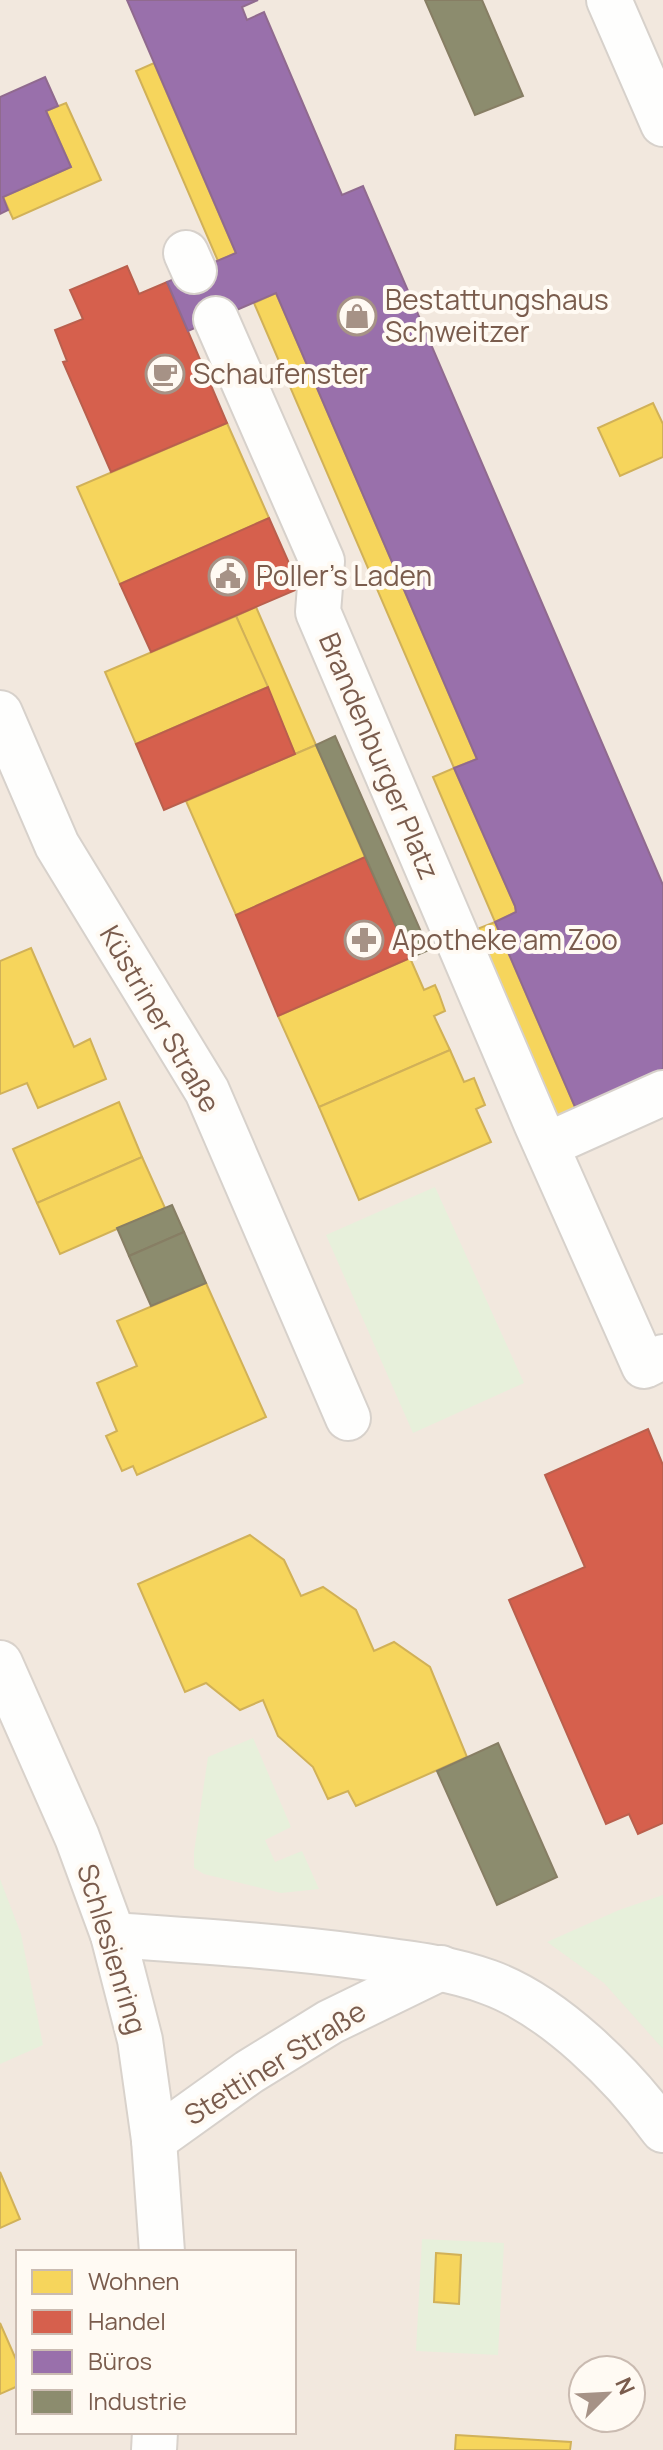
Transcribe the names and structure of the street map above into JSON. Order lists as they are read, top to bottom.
{
  "streets": {
    "street": [
      "Brandenburger Platz",
      "Küstriner Straße",
      "Schlesienring",
      "Stettiner Straße"
    ]
  },
  "crossings": [
    ["Schlesienring", "Stettiner Straße"]
  ],
  "places": {
    "shop": ["Bestattungshaus Schweitzer"],
    "cafe": ["Schaufenster"],
    "public building": ["Poller's Laden"],
    "pharmacy": ["Apotheke am Zoo"]
  },
  "legend": [
    "Wohnen",
    "Handel",
    "Büros",
    "Industrie"
  ],
  "north": "top right"
}
